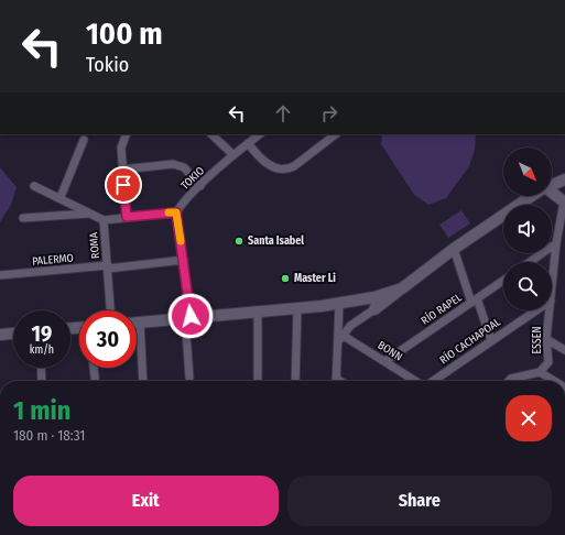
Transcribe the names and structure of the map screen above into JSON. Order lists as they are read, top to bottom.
{
  "streets": {
    "street": [
      "TOKIO",
      "ROMA",
      "PALERMO",
      "RÍO RAPEL",
      "ESSEN",
      "RÍO CACHAPOAL",
      "BONN"
    ]
  },
  "crossings": [
    ["ROMA", "PALERMO"],
    ["RÍO RAPEL", "BONN"]
  ],
  "places": ["Santa Isabel", "Master Li"],
  "north": "bottom right",
  "page": {
    "turn": ["100 m", "Tokio"],
    "speed": "19 km/h",
    "limit": "30",
    "heading": ["1 min", "180 m · 18:31"],
    "buttons": ["Exit", "Share"]
  }
}
